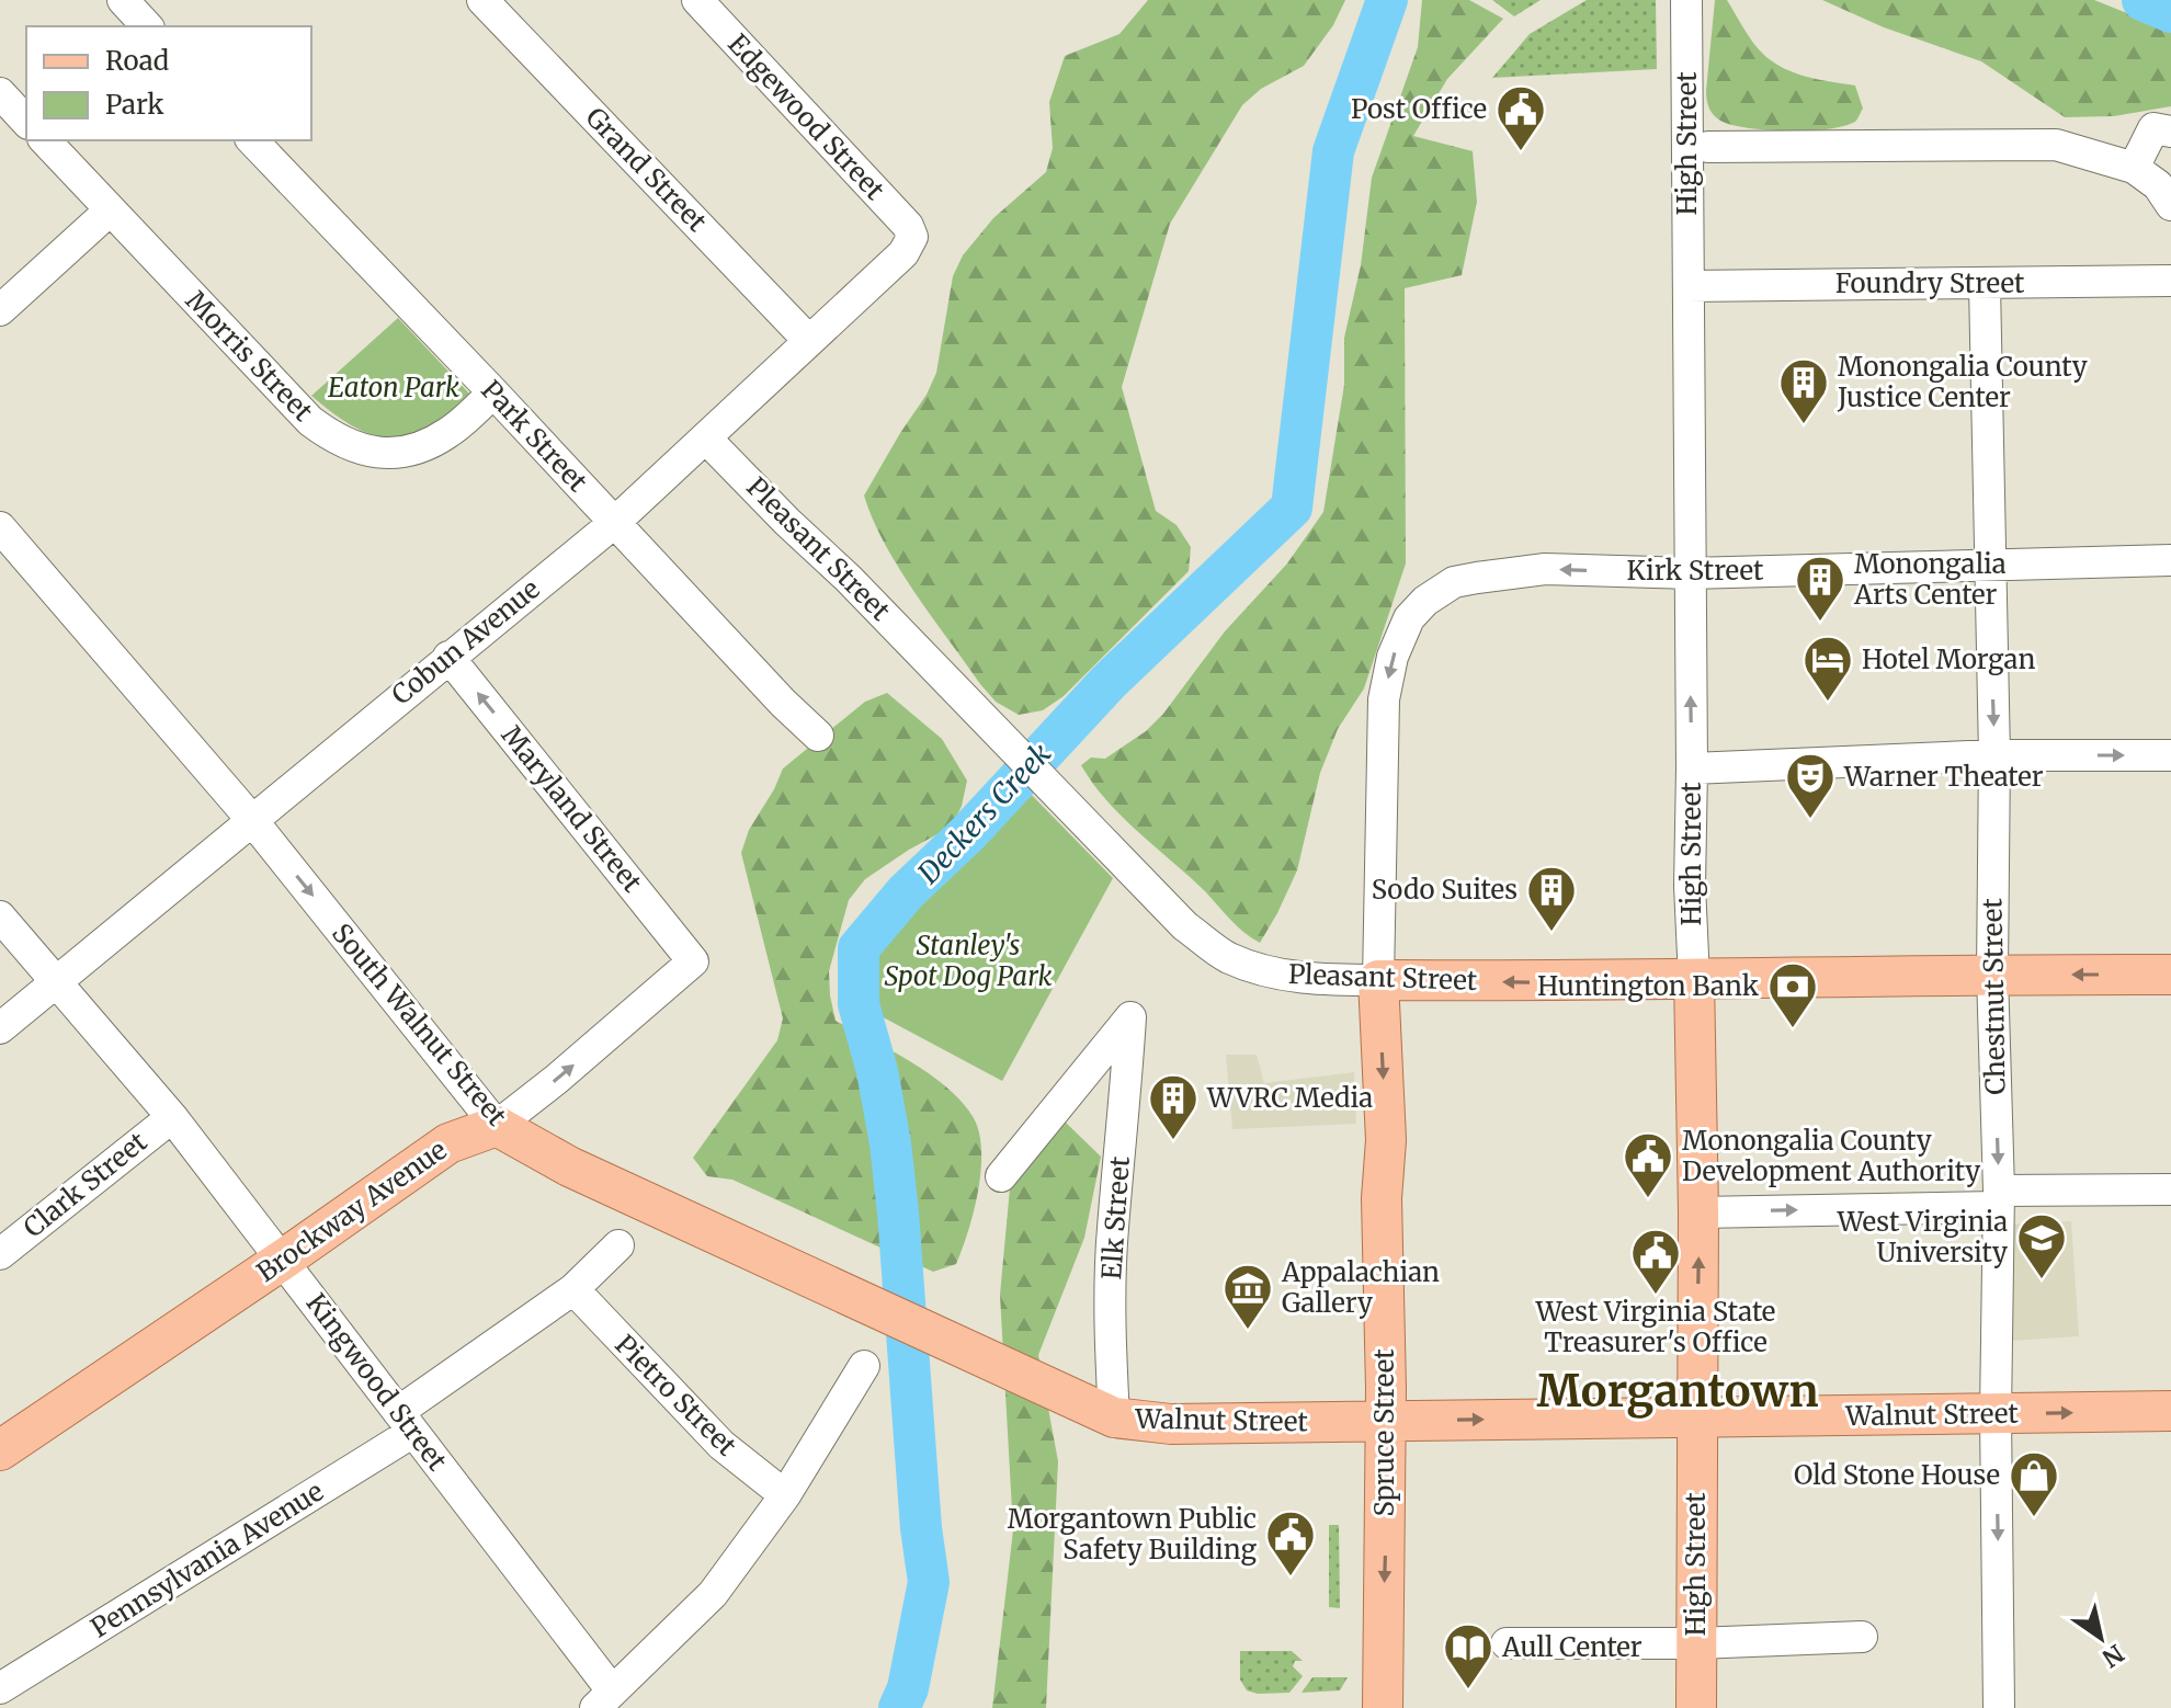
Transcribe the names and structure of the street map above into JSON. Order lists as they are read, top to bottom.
{
  "streets": {
    "main road": [
      "High Street",
      "Pleasant Street",
      "South Walnut Street",
      "Brockway Avenue",
      "Walnut Street",
      "Spruce Street"
    ],
    "street": [
      "Edgewood Street",
      "Grand Street",
      "Foundry Street",
      "Morris Street",
      "Park Street",
      "Kirk Street",
      "Cobun Avenue",
      "Maryland Street",
      "Chestnut Street",
      "Clark Street",
      "Elk Street",
      "Kingwood Street",
      "Pietro Street",
      "Pennsylvania Avenue"
    ]
  },
  "crossings": [
    ["Edgewood Street", "Cobun Avenue"],
    ["High Street", "Foundry Street"],
    ["High Street", "Pleasant Street"],
    ["High Street", "Kirk Street"],
    ["High Street", "Walnut Street"],
    ["Grand Street", "Cobun Avenue"],
    ["Foundry Street", "Chestnut Street"],
    ["Morris Street", "Park Street"],
    ["Park Street", "Cobun Avenue"],
    ["Pleasant Street", "Cobun Avenue"],
    ["Pleasant Street", "Chestnut Street"],
    ["Pleasant Street", "Spruce Street"],
    ["Kirk Street", "Chestnut Street"],
    ["Kirk Street", "Spruce Street"],
    ["Cobun Avenue", "Maryland Street"],
    ["Cobun Avenue", "South Walnut Street"],
    ["Cobun Avenue", "Kingwood Street"],
    ["Maryland Street", "Brockway Avenue"],
    ["Chestnut Street", "Walnut Street"],
    ["South Walnut Street", "Brockway Avenue"],
    ["South Walnut Street", "Walnut Street"],
    ["Clark Street", "Kingwood Street"],
    ["Brockway Avenue", "Kingwood Street"],
    ["Elk Street", "Walnut Street"],
    ["Kingwood Street", "Pennsylvania Avenue"],
    ["Pietro Street", "Pennsylvania Avenue"],
    ["Walnut Street", "Spruce Street"]
  ],
  "one_way": [
    "Maryland Street",
    "Chestnut Street",
    "Walnut Street",
    "Spruce Street"
  ],
  "districts": ["Morgantown"],
  "water": ["Deckers Creek"],
  "parks": ["Eaton Park", "Stanley's Spot Dog Park"],
  "places": {
    "public building": [
      "Post Office",
      "Monongalia County Development Authority",
      "West Virginia State Treasurer's Office",
      "Morgantown Public Safety Building"
    ],
    "building": [
      "Monongalia County Justice Center",
      "Monongalia Arts Center",
      "Sodo Suites",
      "WVRC Media"
    ],
    "hotel": ["Hotel Morgan"],
    "theatre": ["Warner Theater"],
    "bank": ["Huntington Bank"],
    "school or university": ["West Virginia University"],
    "museum": ["Appalachian Gallery"],
    "shop": ["Old Stone House"],
    "library": ["Aull Center"]
  },
  "legend": ["Road", "Park"],
  "north": "bottom right"
}
